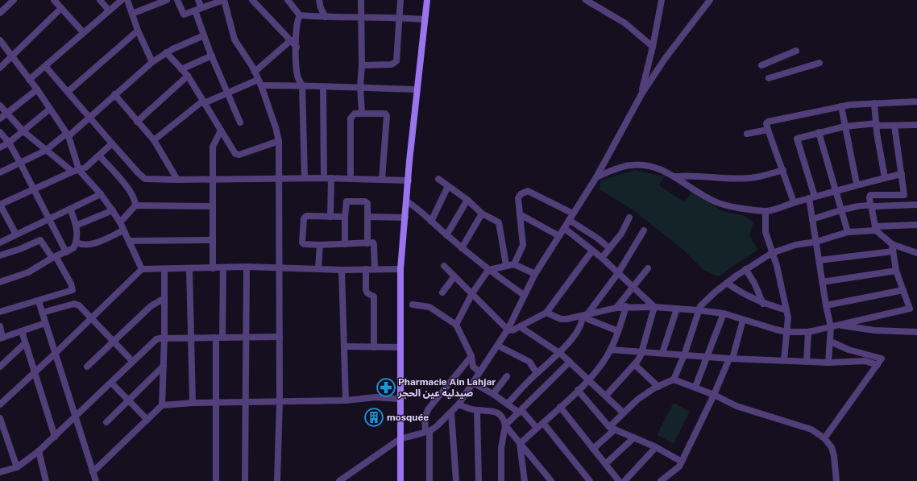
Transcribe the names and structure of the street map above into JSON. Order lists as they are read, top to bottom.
{
  "places": {
    "pharmacy": ["Pharmacie Ain Lahjar صيدلية عين الحجر"],
    "building": ["mosquée"]
  }
}
